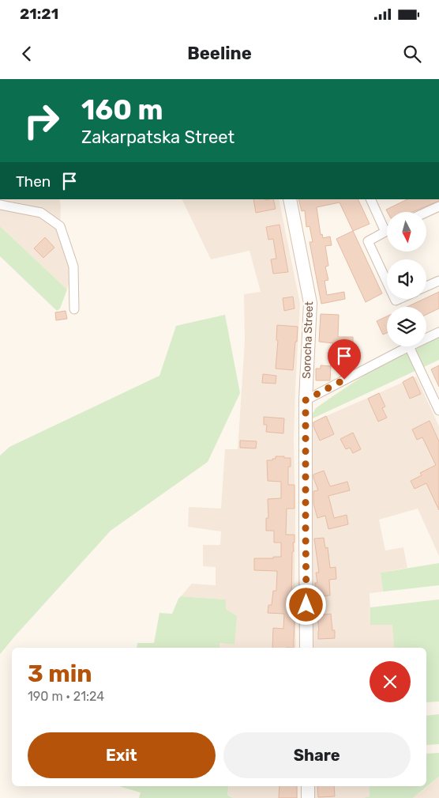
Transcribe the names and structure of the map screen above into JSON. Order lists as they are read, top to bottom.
{
  "streets": {
    "main road": ["Sorocha Street"]
  },
  "north": "bottom",
  "page": {
    "status": "21:21",
    "header": "Beeline",
    "turn": ["160 m", "Zakarpatska Street"],
    "then": "Then",
    "heading": ["3 min", "190 m · 21:24"],
    "buttons": ["Exit", "Share"]
  }
}
